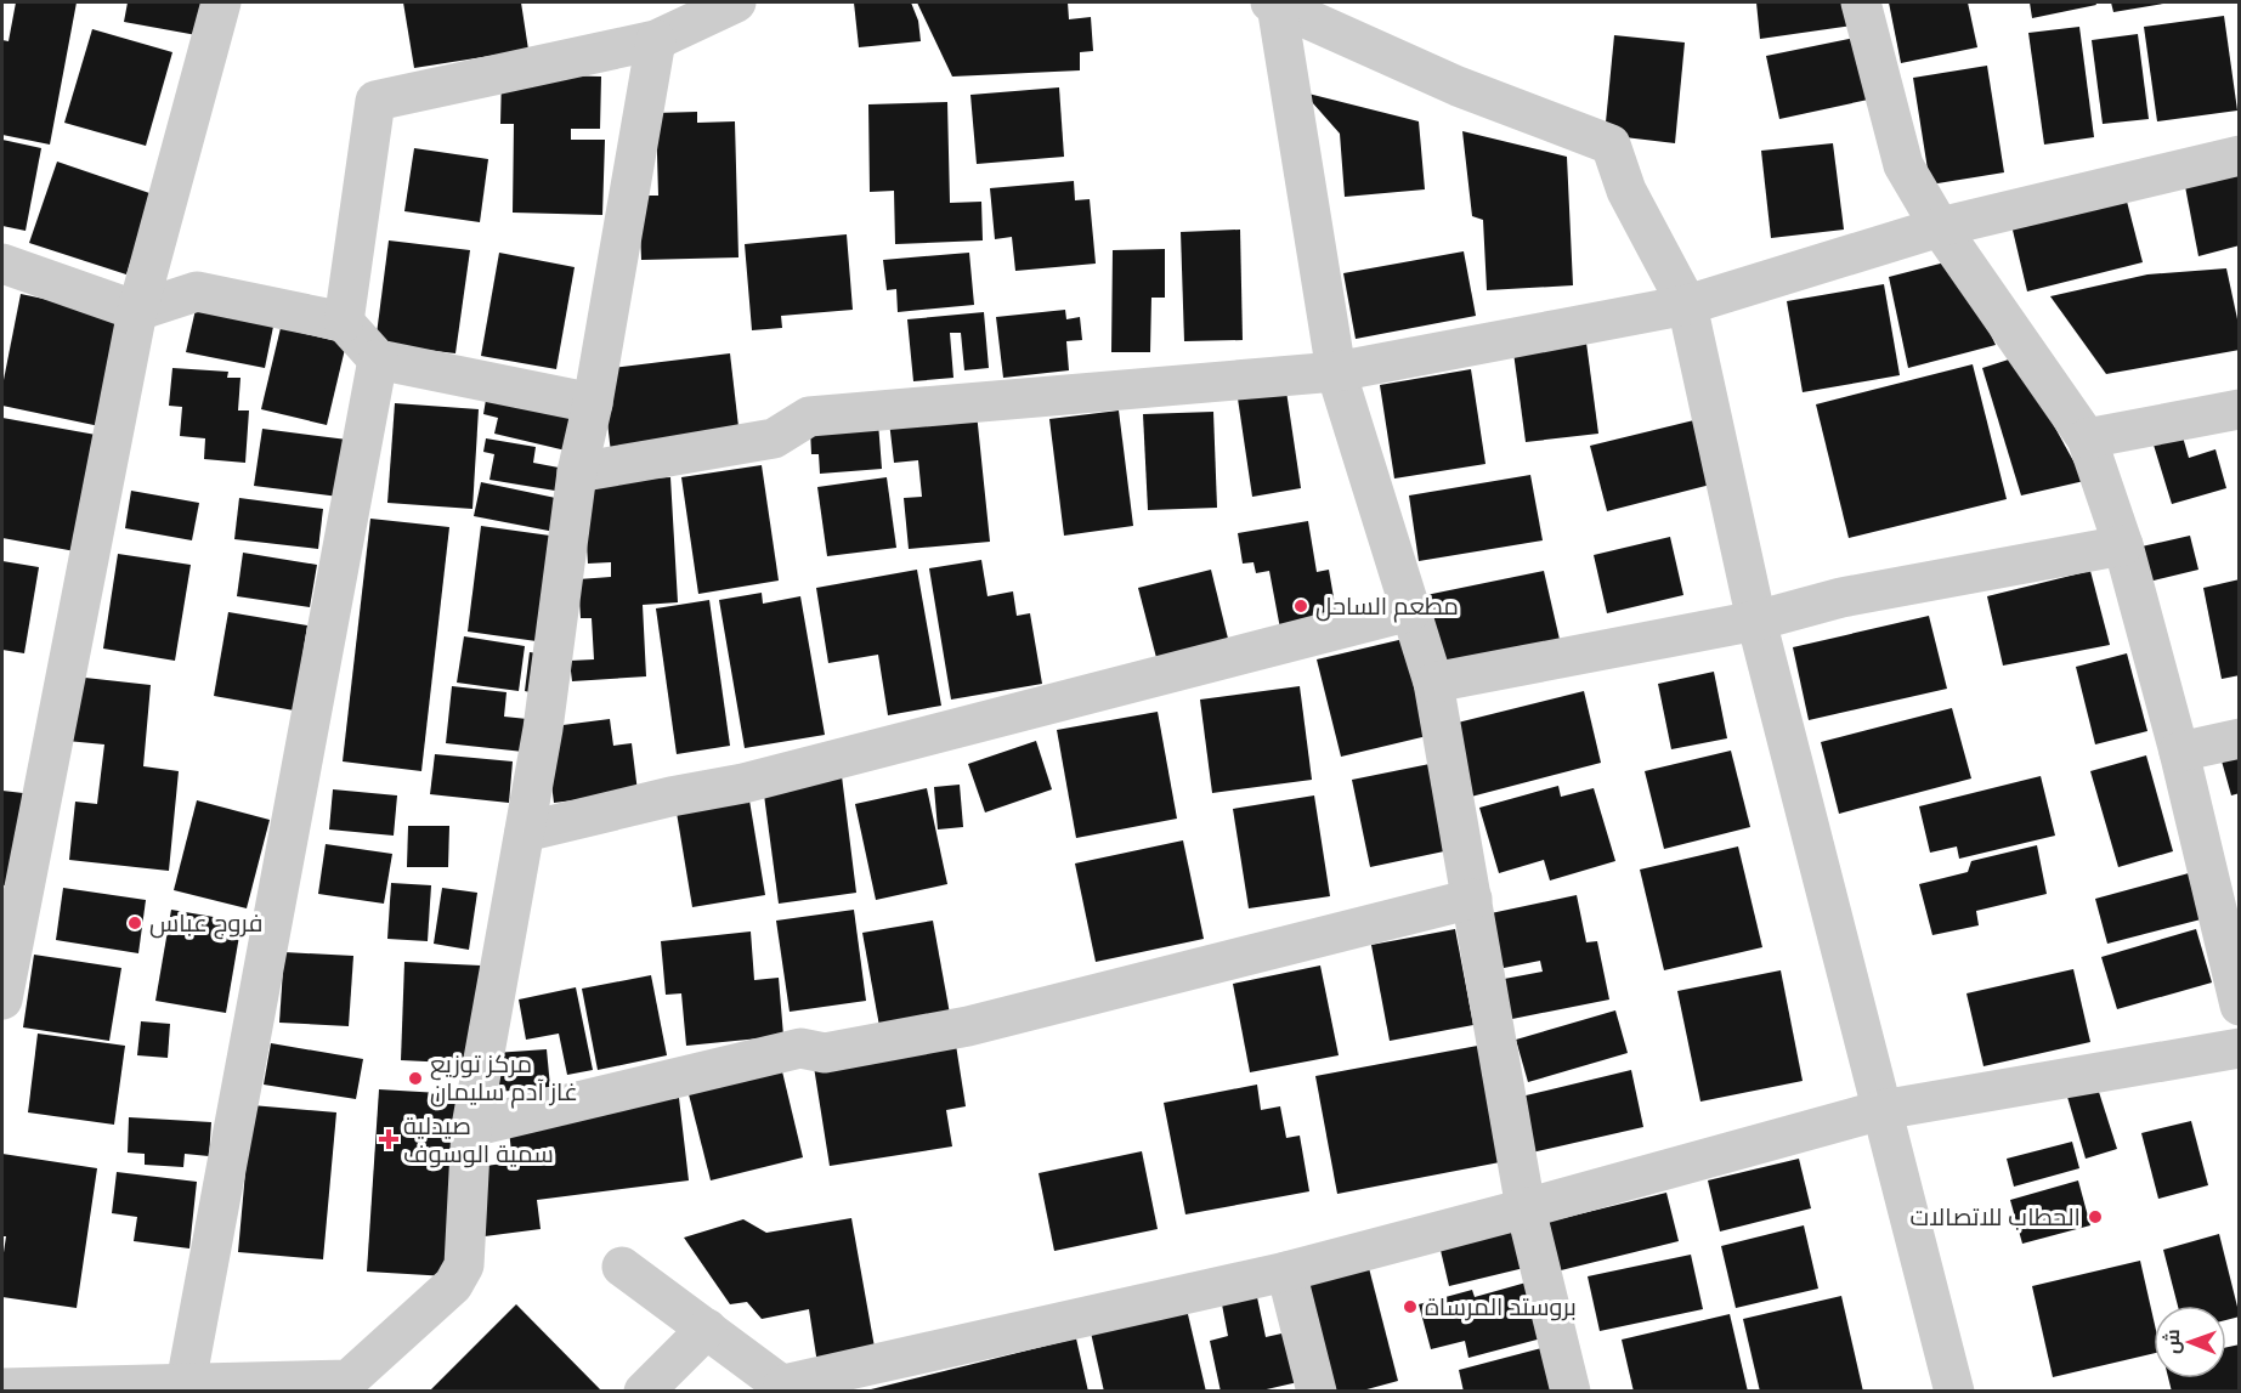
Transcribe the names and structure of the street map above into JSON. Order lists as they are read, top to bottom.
{
  "places": {
    "other": [
      "مطعم الساحل",
      "فروج عباس",
      "مركز توزيع غاز آدم سليمان",
      "الحطاب للاتصالات",
      "بروستد المرساة"
    ],
    "health": ["صيدلية سمية الوسوف"]
  },
  "north": "left"
}
